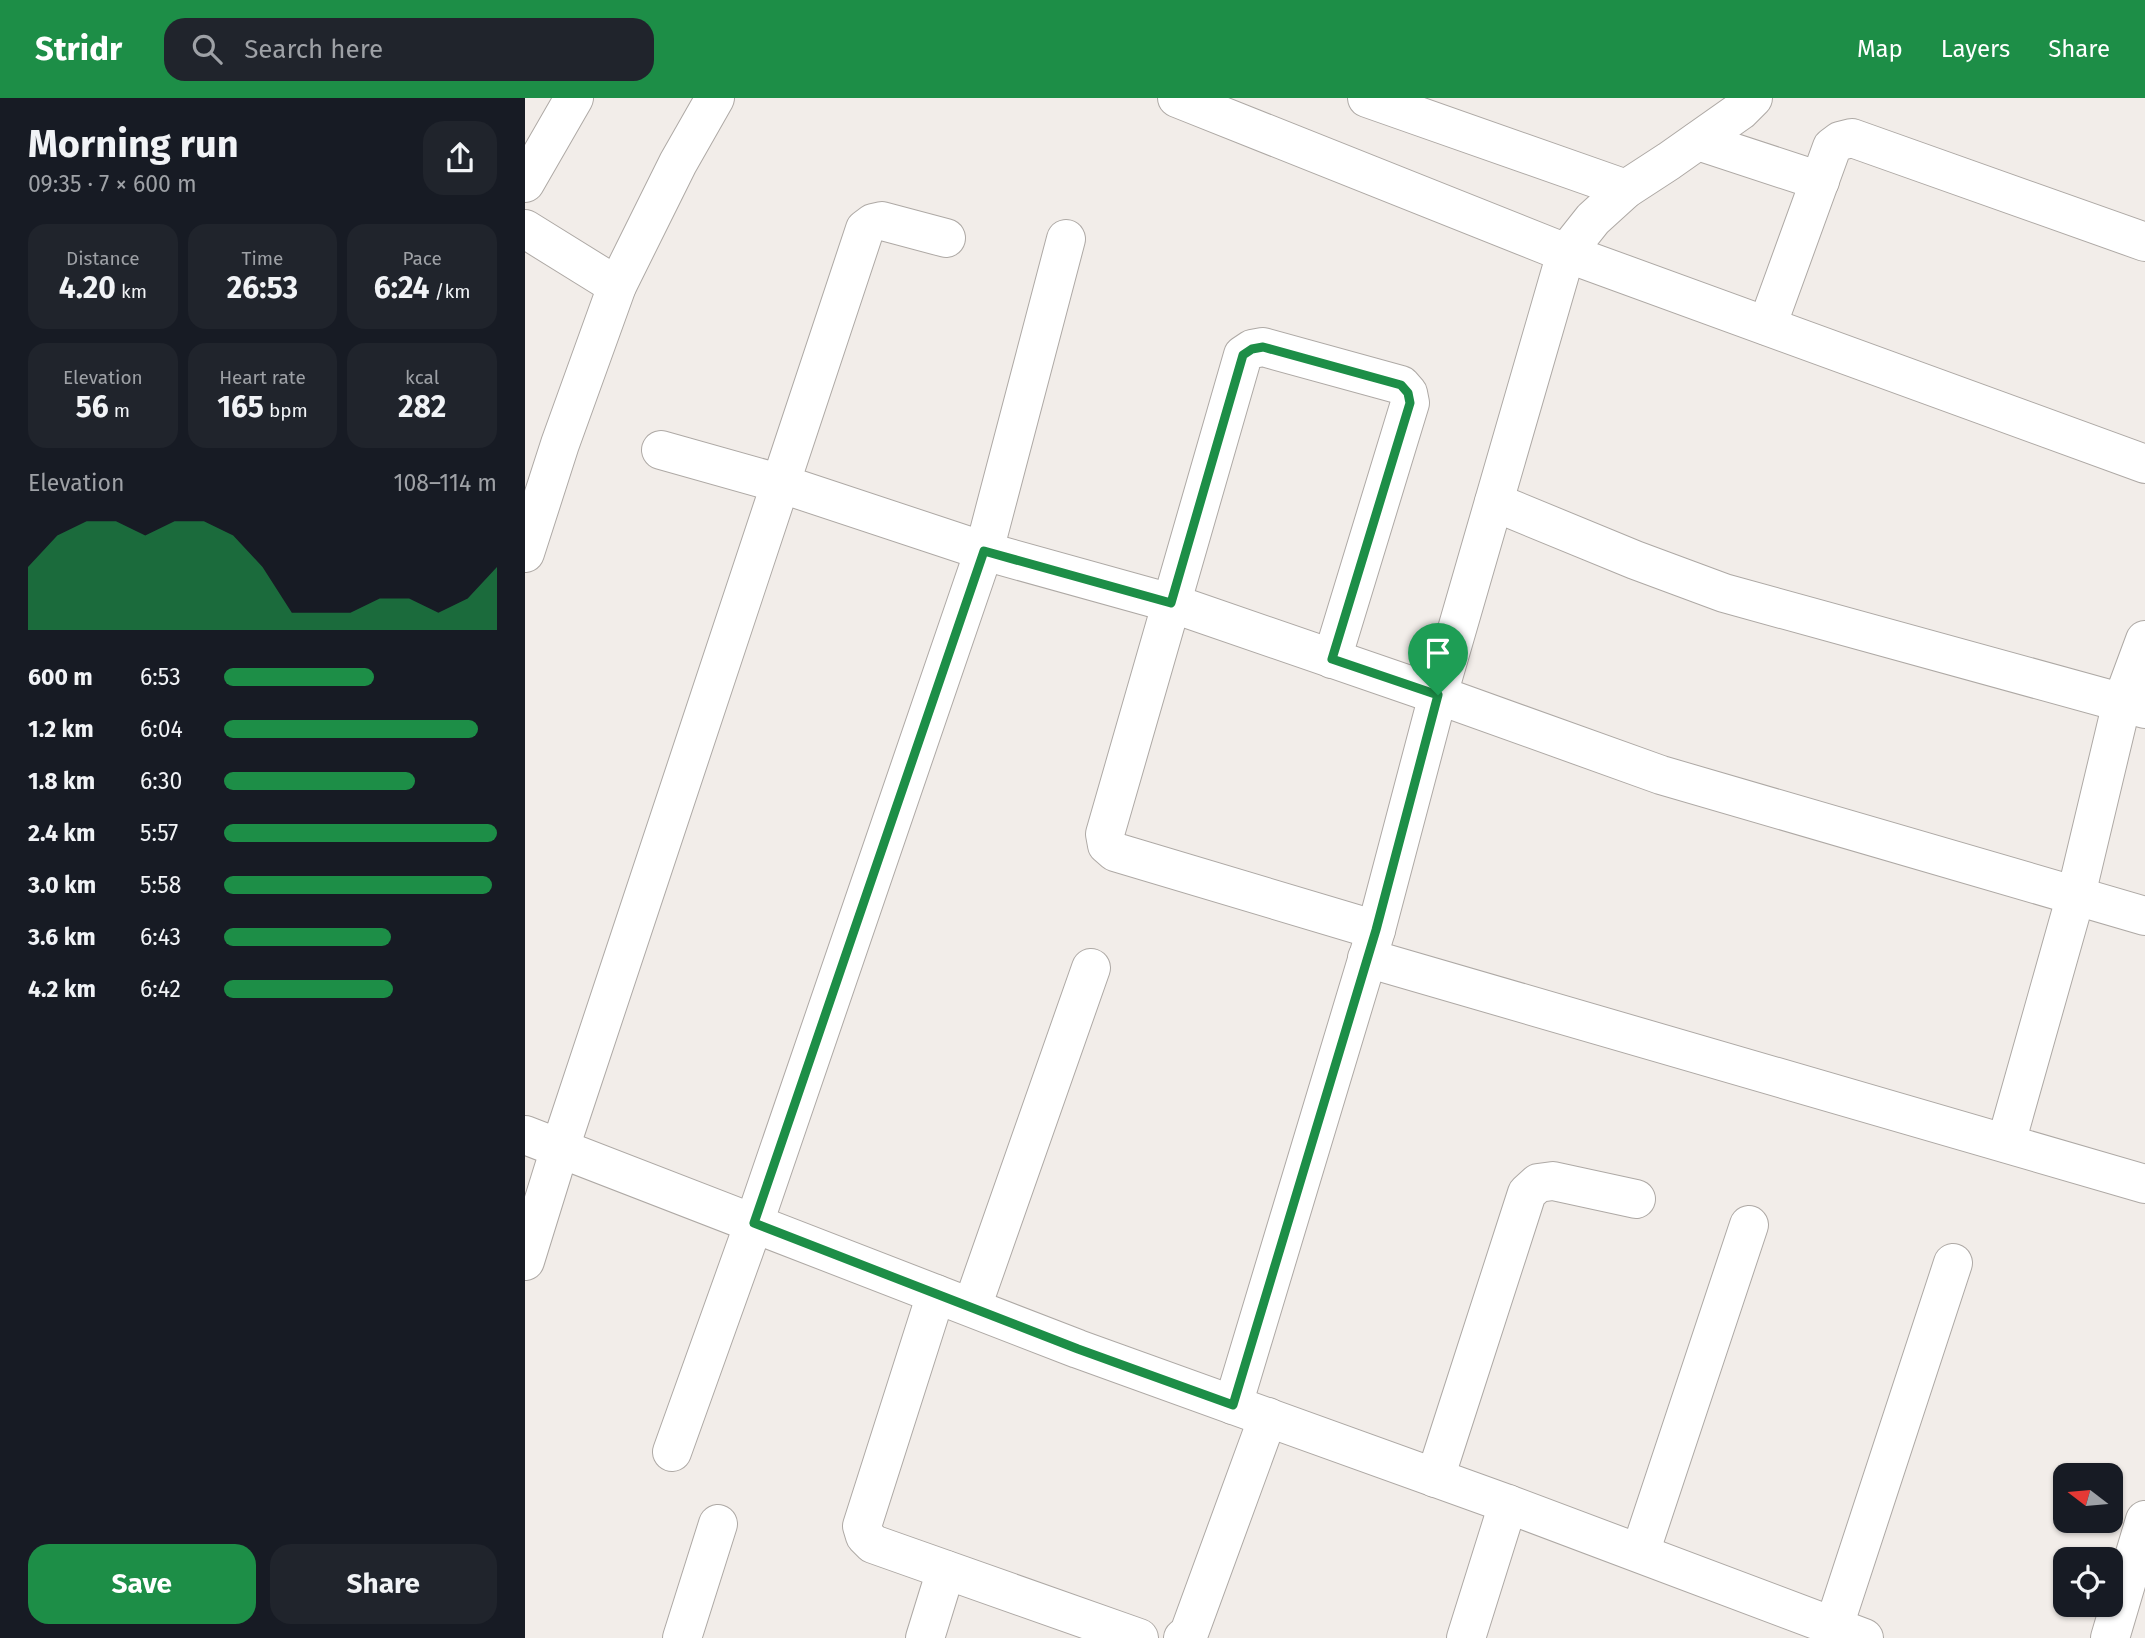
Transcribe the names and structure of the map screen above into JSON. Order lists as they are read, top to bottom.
{
  "north": "left",
  "page": {
    "header": "Stridr",
    "search": "Search here",
    "nav": ["Map", "Layers", "Share"],
    "heading": ["Morning run", "09:35 · 7 × 600 m"],
    "stats": [
      ["Distance", "4.20 km"],
      ["Time", "26:53"],
      ["Pace", "6:24 /km"],
      ["Elevation", "56 m"],
      ["Heart rate", "165 bpm"],
      ["kcal", "282"]
    ],
    "chart": ["Elevation", "108–114 m"],
    "list": [
      {
        "name": "600 m",
        "note": "6:53"
      },
      {
        "name": "1.2 km",
        "note": "6:04"
      },
      {
        "name": "1.8 km",
        "note": "6:30"
      },
      {
        "name": "2.4 km",
        "note": "5:57"
      },
      {
        "name": "3.0 km",
        "note": "5:58"
      },
      {
        "name": "3.6 km",
        "note": "6:43"
      },
      {
        "name": "4.2 km",
        "note": "6:42"
      }
    ],
    "buttons": ["Save", "Share"]
  }
}
